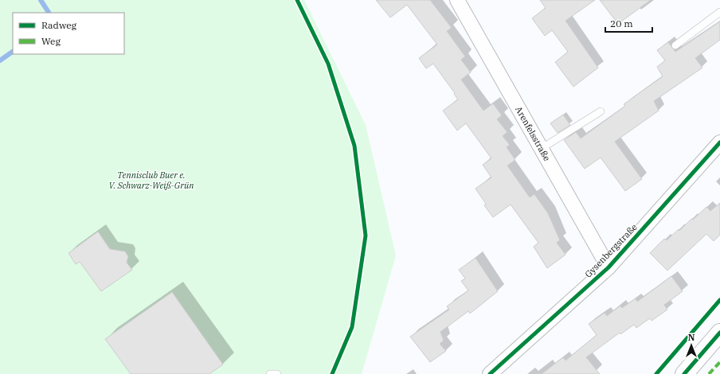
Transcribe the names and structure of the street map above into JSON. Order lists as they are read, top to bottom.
{
  "streets": {
    "street": ["Arenfelsstraße", "Gysenbergstraße"]
  },
  "crossings": [
    ["Arenfelsstraße", "Gysenbergstraße"]
  ],
  "parks": ["Tennisclub Buer e. V. Schwarz-Weiß-Grün"],
  "legend": ["Radweg", "Weg"],
  "scale_bar": "20 m",
  "north": "top"
}
